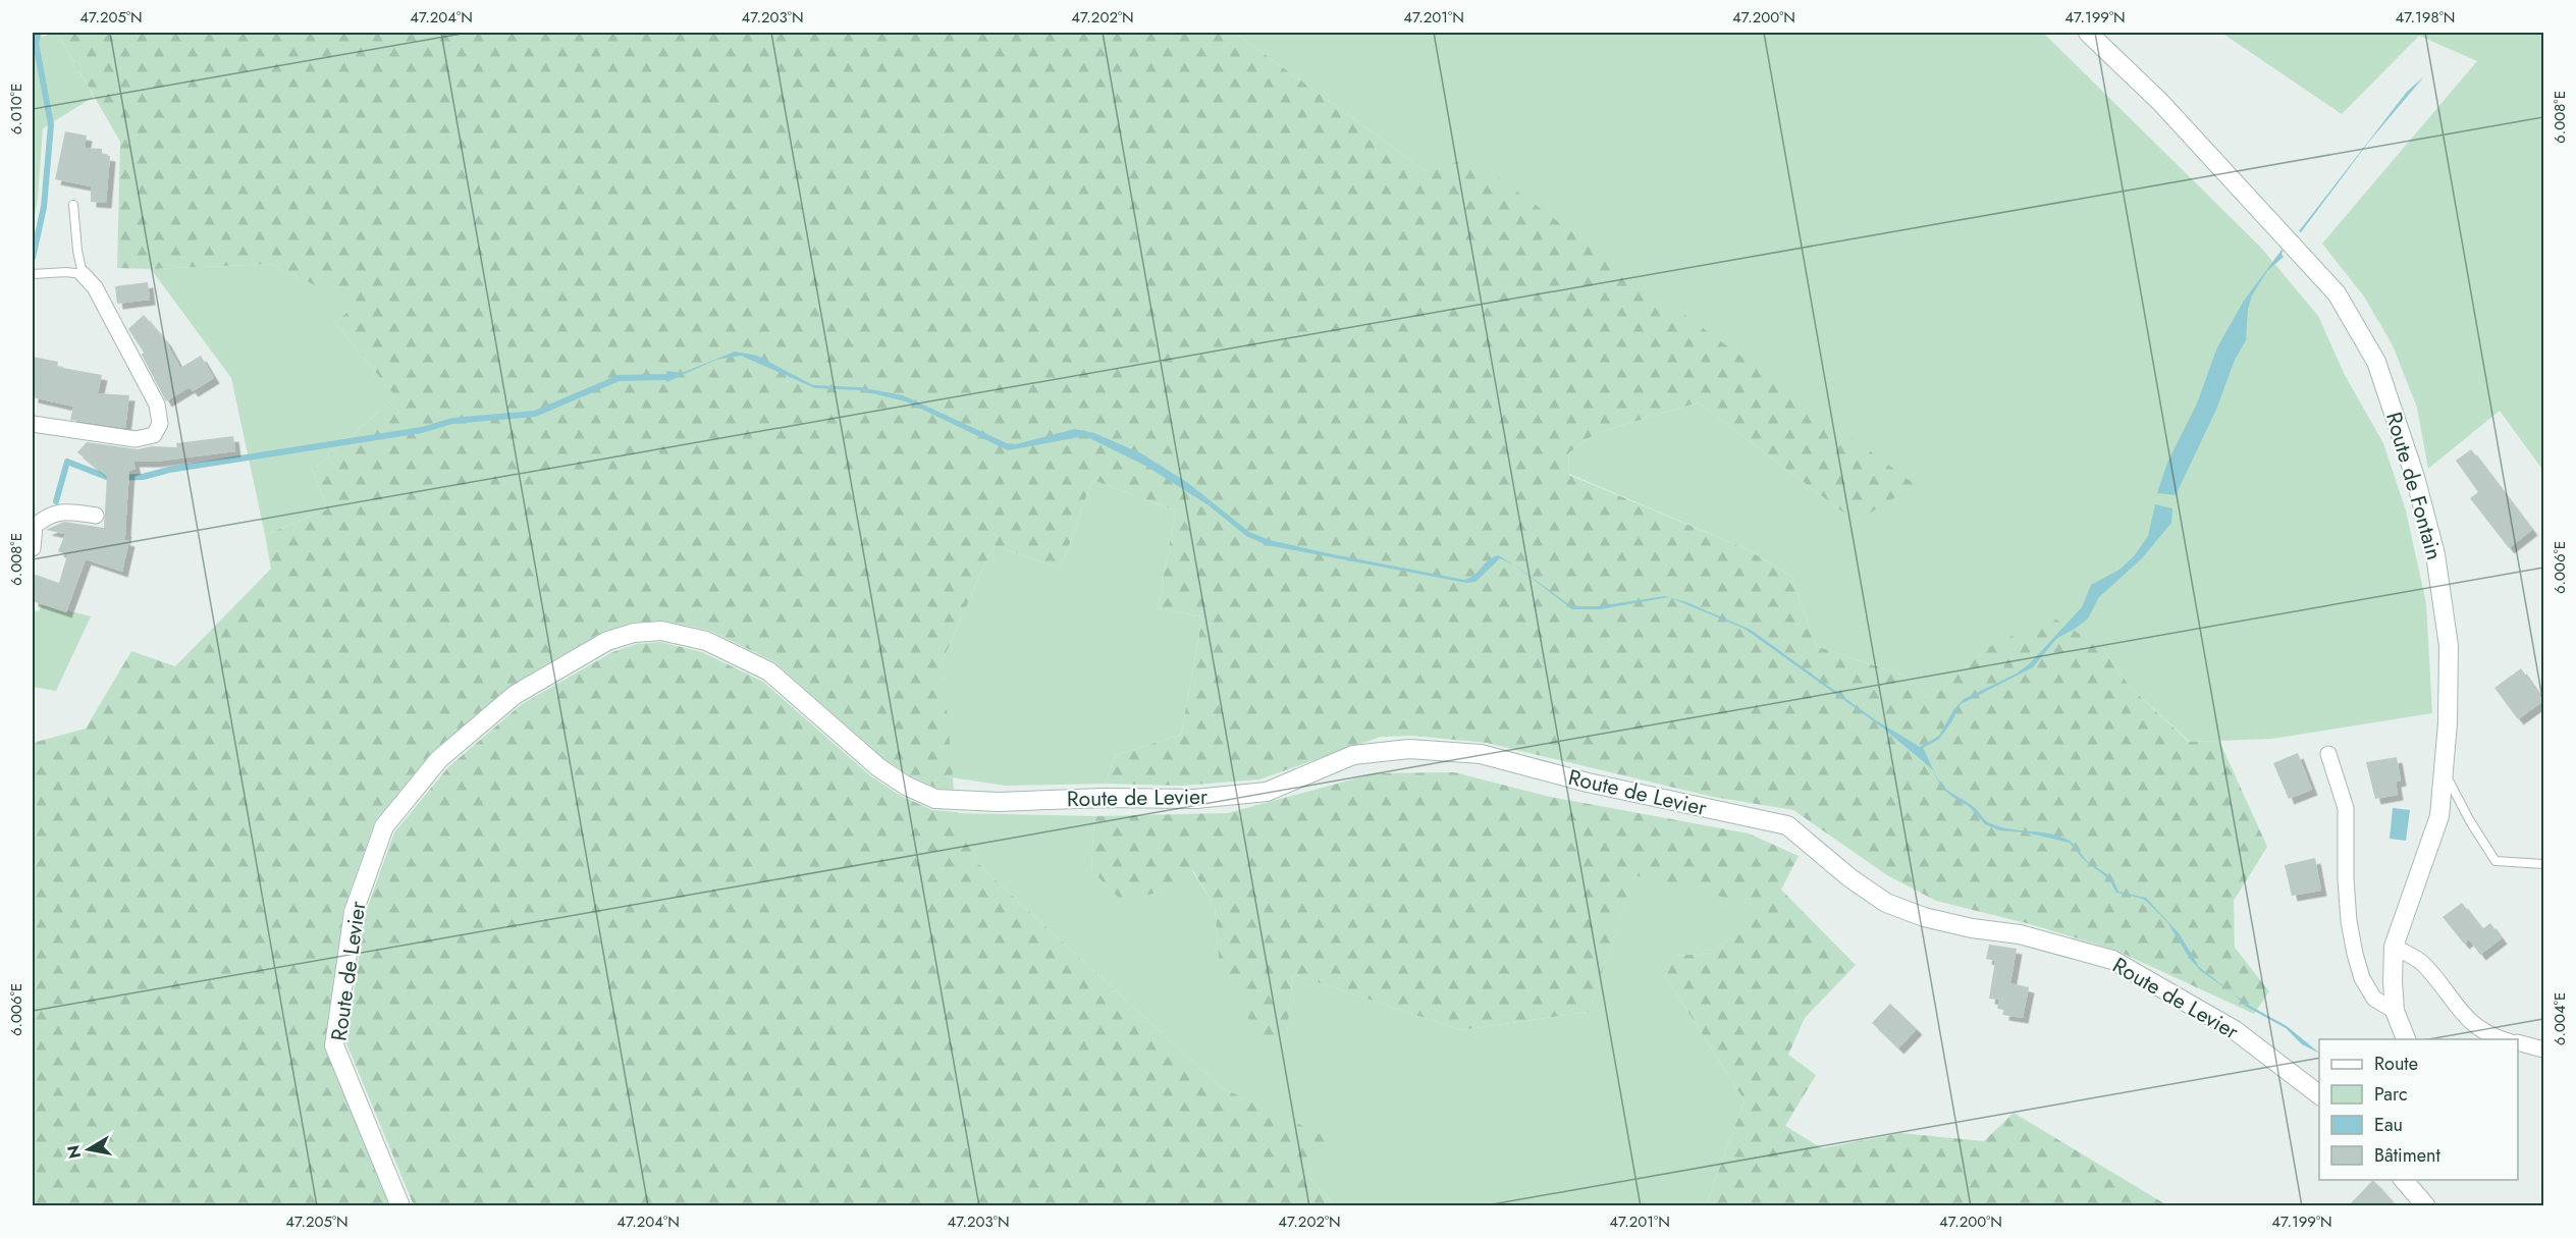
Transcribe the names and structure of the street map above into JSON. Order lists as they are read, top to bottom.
{
  "streets": {
    "street": ["Route de Fontain", "Route de Levier"]
  },
  "legend": [
    "Route",
    "Parc",
    "Eau",
    "Bâtiment"
  ],
  "north": "left",
  "coordinates": [
    "47.205°N",
    "47.204°N",
    "47.203°N",
    "47.202°N",
    "47.201°N",
    "47.200°N",
    "47.199°N",
    "47.198°N",
    "6.010°E",
    "6.008°E",
    "6.006°E",
    "6.004°E"
  ]
}
